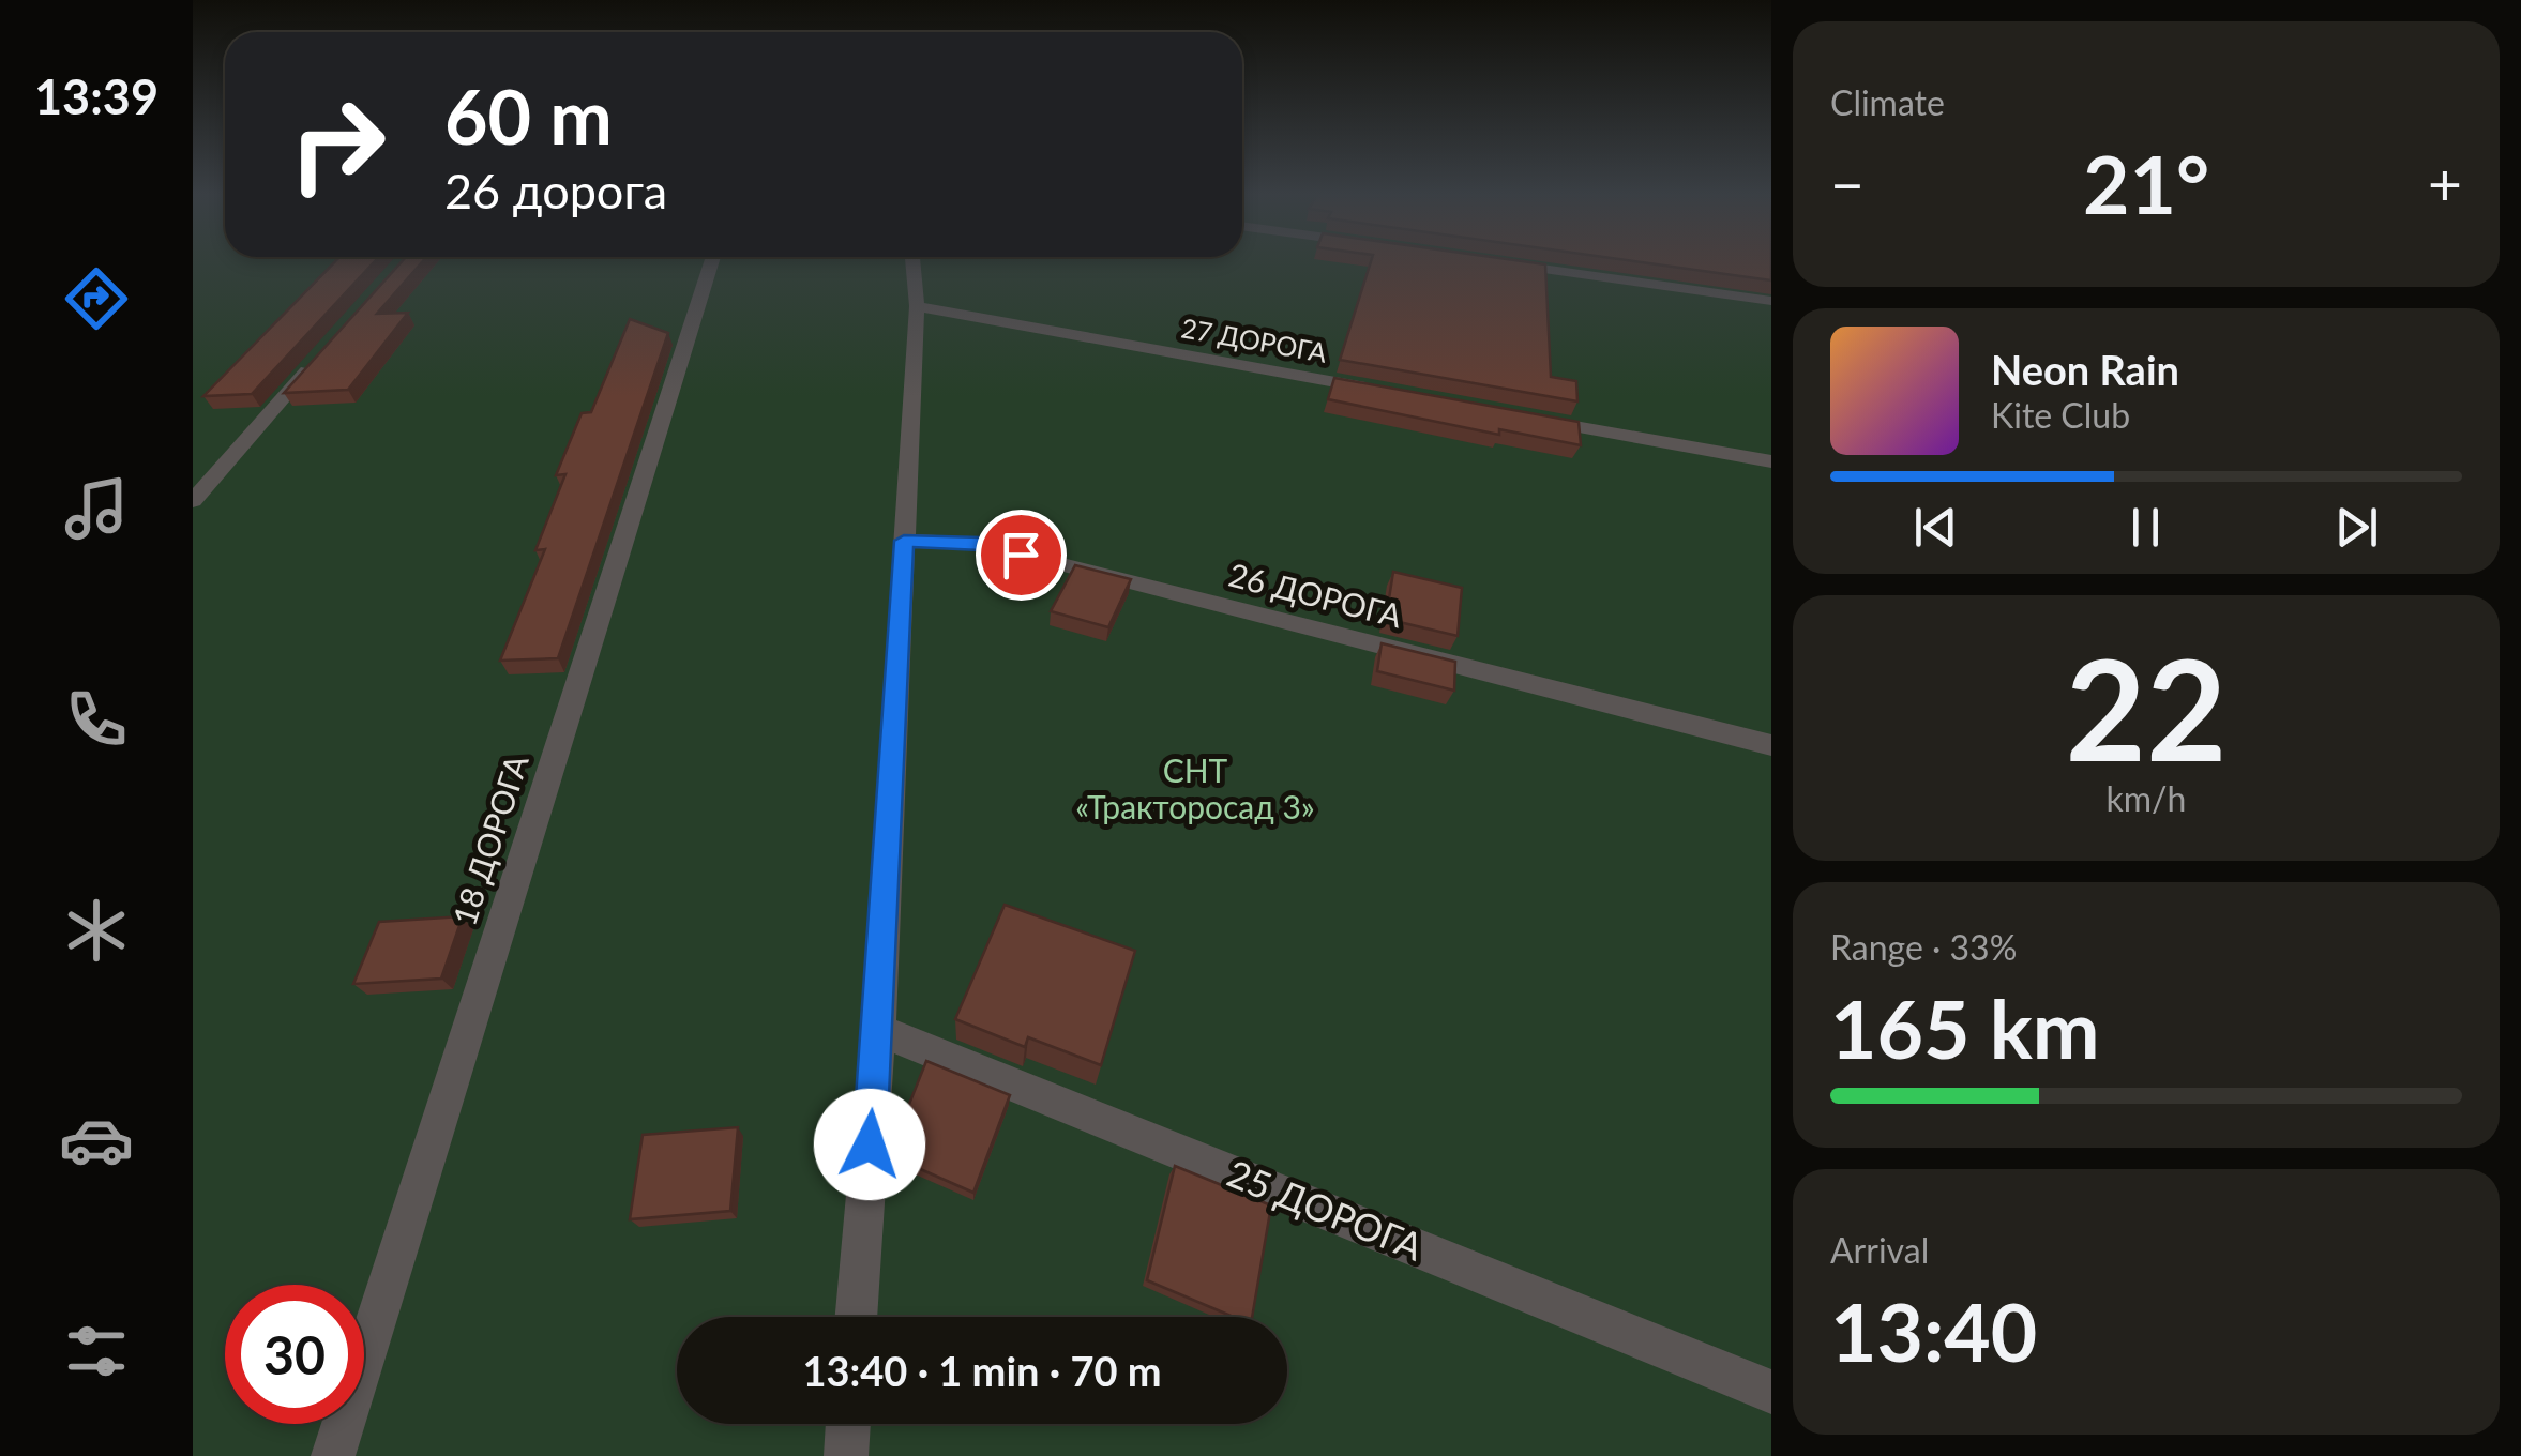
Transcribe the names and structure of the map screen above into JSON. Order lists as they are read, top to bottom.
{
  "streets": {
    "street": [
      "27 ДОРОГА",
      "26 ДОРОГА",
      "18 ДОРОГА",
      "25 ДОРОГА"
    ]
  },
  "parks": ["СНТ «Тракторосад 3»"],
  "page": {
    "tabs": "13:39",
    "tile": [
      "Climate",
      ["22", "km/h"],
      ["Range · 33%", "165 km"],
      ["Arrival", "13:40"]
    ],
    "turn": ["60 m", "26 дорога"],
    "heat": ["−", "21°", "+"],
    "song": ["Neon Rain", "Kite Club"],
    "limit": "30",
    "trip": "13:40 · 1 min · 70 m"
  }
}
